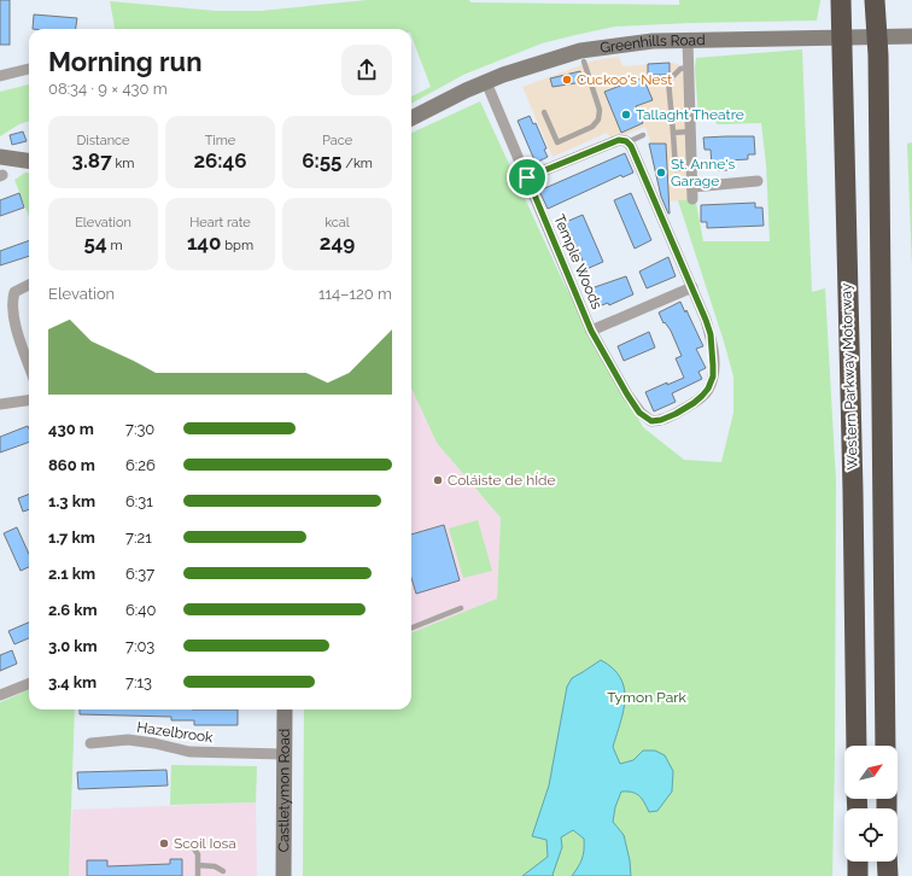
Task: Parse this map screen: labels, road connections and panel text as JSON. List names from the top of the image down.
{
  "streets": {
    "highway": ["Western Parkway Motorway"],
    "main road": ["Greenhills Road", "Castletymon Road"],
    "street": ["Temple Woods", "Hazelbrook"]
  },
  "crossings": [
    ["Greenhills Road", "Temple Woods"],
    ["Hazelbrook", "Castletymon Road"]
  ],
  "parks": ["Tymon Park"],
  "places": [
    "Cuckoo's Nest",
    "Tallaght Theatre",
    "St. Anne's Garage",
    "Coláiste de hÍde",
    "Scoil Iosa"
  ],
  "north": "top right",
  "page": {
    "heading": ["Morning run", "08:34 · 9 × 430 m"],
    "stats": [
      ["Distance", "3.87 km"],
      ["Time", "26:46"],
      ["Pace", "6:55 /km"],
      ["Elevation", "54 m"],
      ["Heart rate", "140 bpm"],
      ["kcal", "249"]
    ],
    "chart": ["Elevation", "114–120 m"],
    "list": [
      {
        "name": "430 m",
        "note": "7:30"
      },
      {
        "name": "860 m",
        "note": "6:26"
      },
      {
        "name": "1.3 km",
        "note": "6:31"
      },
      {
        "name": "1.7 km",
        "note": "7:21"
      },
      {
        "name": "2.1 km",
        "note": "6:37"
      },
      {
        "name": "2.6 km",
        "note": "6:40"
      },
      {
        "name": "3.0 km",
        "note": "7:03"
      },
      {
        "name": "3.4 km",
        "note": "7:13"
      }
    ]
  }
}
